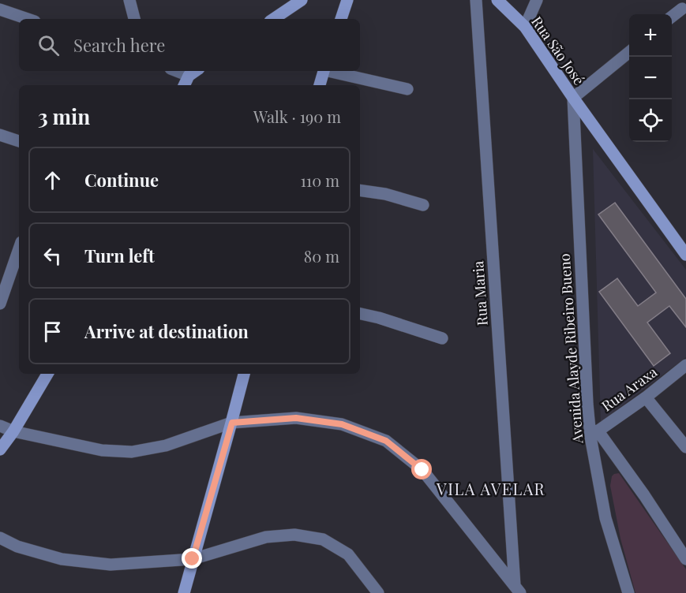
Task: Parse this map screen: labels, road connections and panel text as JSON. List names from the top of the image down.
{
  "streets": {
    "main road": ["Rua São José"],
    "street": ["Rua Maria", "Avenida Alayde Ribeiro Bueno", "Rua Araxa"]
  },
  "crossings": [
    ["Rua São José", "Avenida Alayde Ribeiro Bueno"],
    ["Avenida Alayde Ribeiro Bueno", "Rua Araxa"]
  ],
  "districts": ["VILA AVELAR"],
  "page": {
    "map_buttons": ["+", "−"],
    "search": "Search here",
    "heading": ["3 min", "Walk · 190 m"],
    "list": [
      ["Continue", "110 m"],
      ["Turn left", "80 m"],
      "Arrive at destination"
    ]
  }
}
